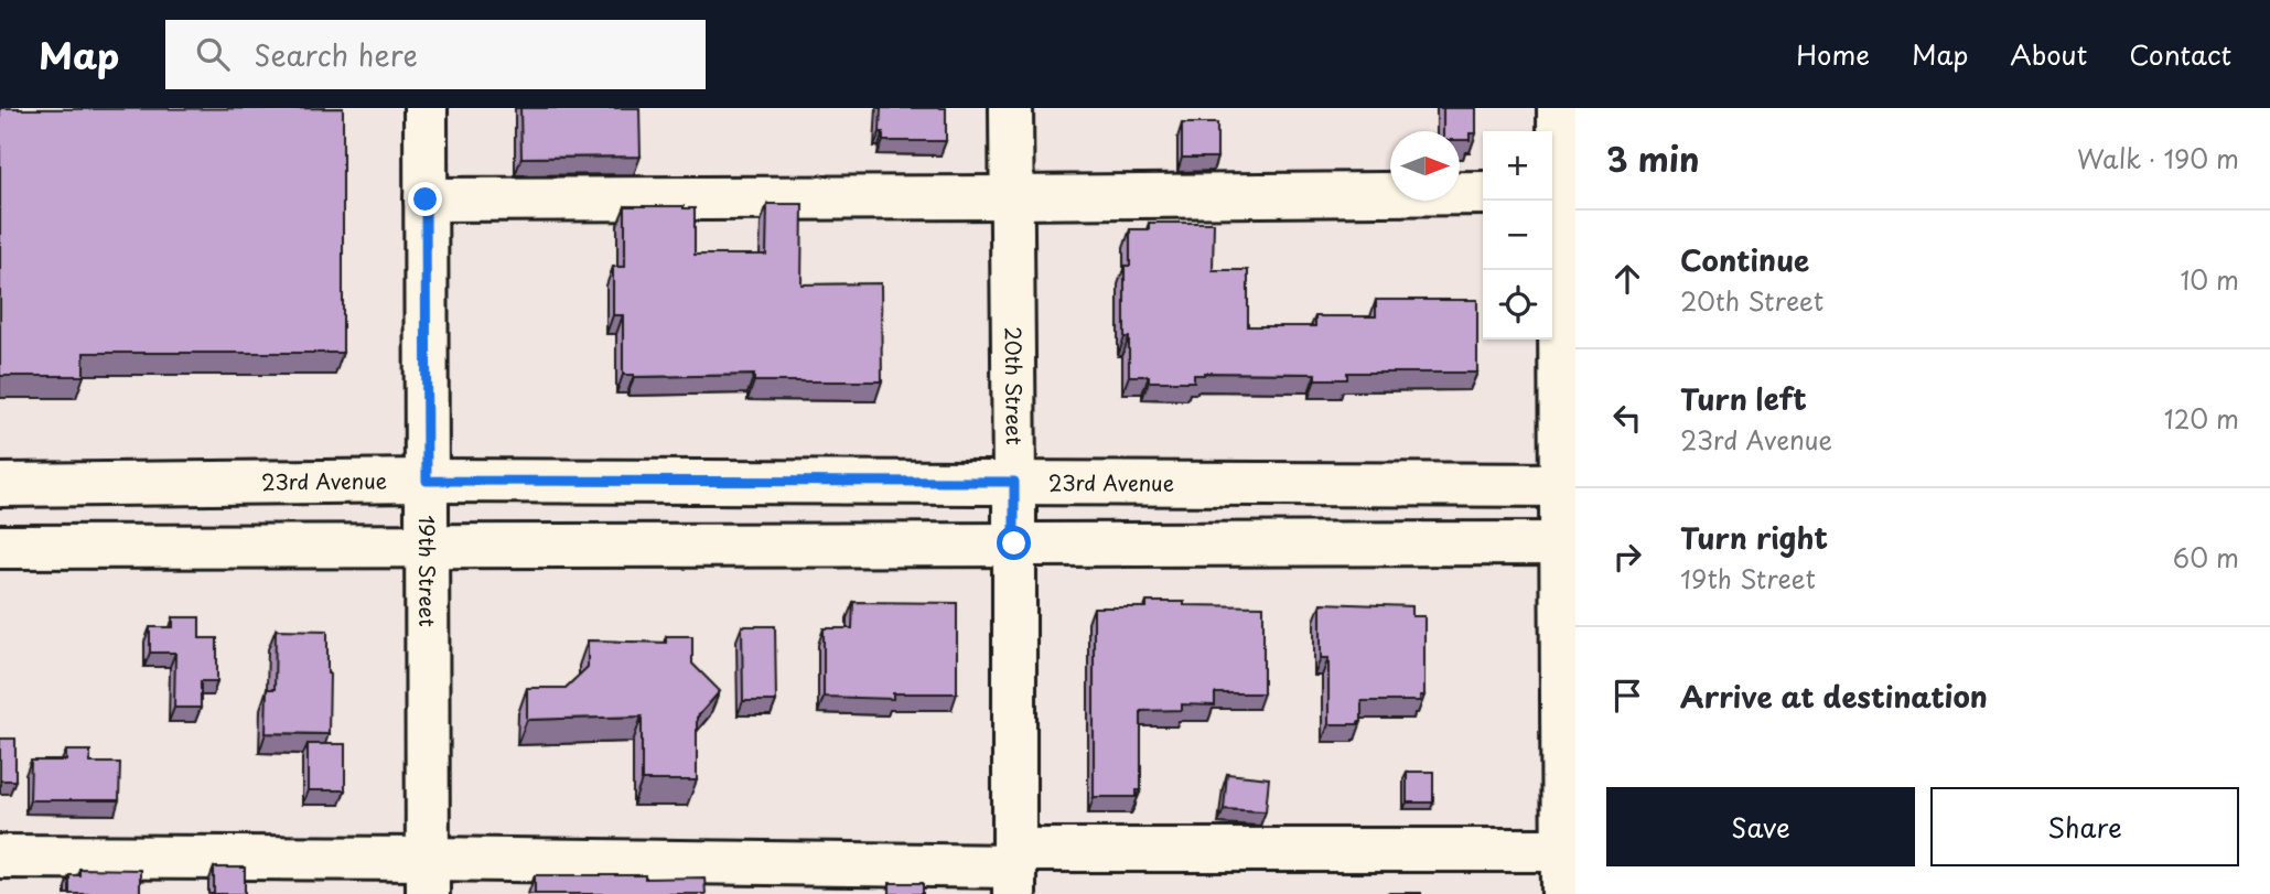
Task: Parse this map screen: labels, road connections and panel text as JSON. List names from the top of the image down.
{
  "streets": {
    "street": ["20th Street", "23rd Avenue", "19th Street"]
  },
  "crossings": [
    ["20th Street", "23rd Avenue"],
    ["23rd Avenue", "19th Street"]
  ],
  "north": "right",
  "page": {
    "header": "Map",
    "search": "Search here",
    "nav": [
      "Home",
      "Map",
      "About",
      "Contact"
    ],
    "heading": ["3 min", "Walk · 190 m"],
    "map_buttons": ["+", "−"],
    "list": [
      ["Continue", "20th Street", "10 m"],
      ["Turn left", "23rd Avenue", "120 m"],
      ["Turn right", "19th Street", "60 m"],
      "Arrive at destination"
    ],
    "buttons": ["Save", "Share"]
  }
}
